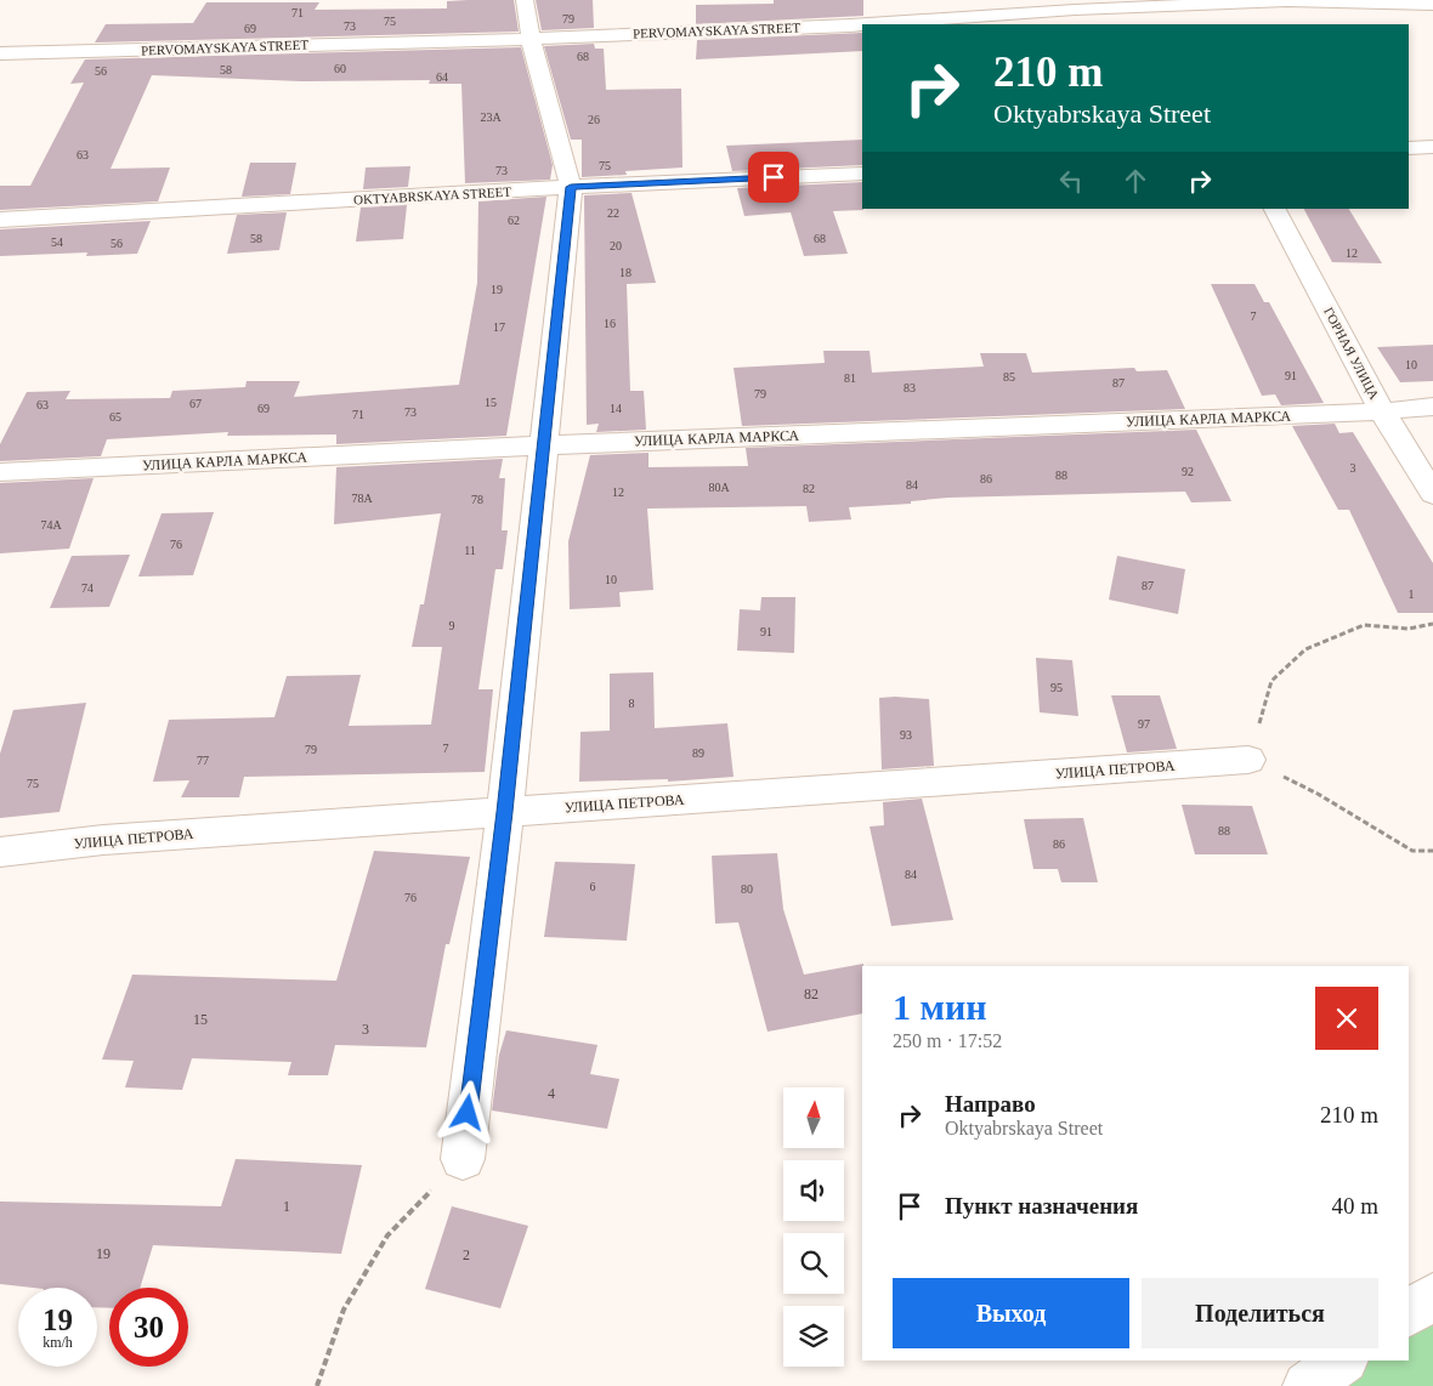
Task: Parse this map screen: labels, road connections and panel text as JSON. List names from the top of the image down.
{
  "streets": {
    "street": [
      "PERVOMAYSKAYA STREET",
      "OKTYABRSKAYA STREET",
      "ГОРНАЯ УЛИЦА",
      "УЛИЦА КАРЛА МАРКСА",
      "УЛИЦА ПЕТРОВА"
    ]
  },
  "crossings": [
    ["ГОРНАЯ УЛИЦА", "УЛИЦА КАРЛА МАРКСА"]
  ],
  "house_numbers": [
    "71",
    "79",
    "75",
    "73",
    "69",
    "68",
    "60",
    "58",
    "56",
    "64",
    "23А",
    "26",
    "63",
    "75",
    "73",
    "22",
    "62",
    "58",
    "68",
    "54",
    "56",
    "20",
    "12",
    "18",
    "19",
    "7",
    "16",
    "17",
    "10",
    "91",
    "85",
    "81",
    "87",
    "83",
    "79",
    "15",
    "67",
    "63",
    "69",
    "14",
    "73",
    "71",
    "65",
    "3",
    "92",
    "88",
    "86",
    "84",
    "80А",
    "82",
    "12",
    "78А",
    "78",
    "74А",
    "76",
    "11",
    "10",
    "87",
    "74",
    "1",
    "9",
    "91",
    "95",
    "8",
    "97",
    "93",
    "7",
    "79",
    "89",
    "77",
    "75",
    "88",
    "86",
    "84",
    "6",
    "80",
    "76",
    "82",
    "15",
    "3",
    "4",
    "1",
    "19",
    "2"
  ],
  "north": "top",
  "page": {
    "turn": ["210 m", "Oktyabrskaya Street"],
    "heading": ["1 мин", "250 m · 17:52"],
    "list": [
      {
        "name": "Направо",
        "note": "Oktyabrskaya Street",
        "value": "210 m"
      },
      {
        "name": "Пункт назначения",
        "value": "40 m"
      }
    ],
    "buttons": ["Выход", "Поделиться"],
    "speed": "19 km/h",
    "limit": "30"
  }
}
